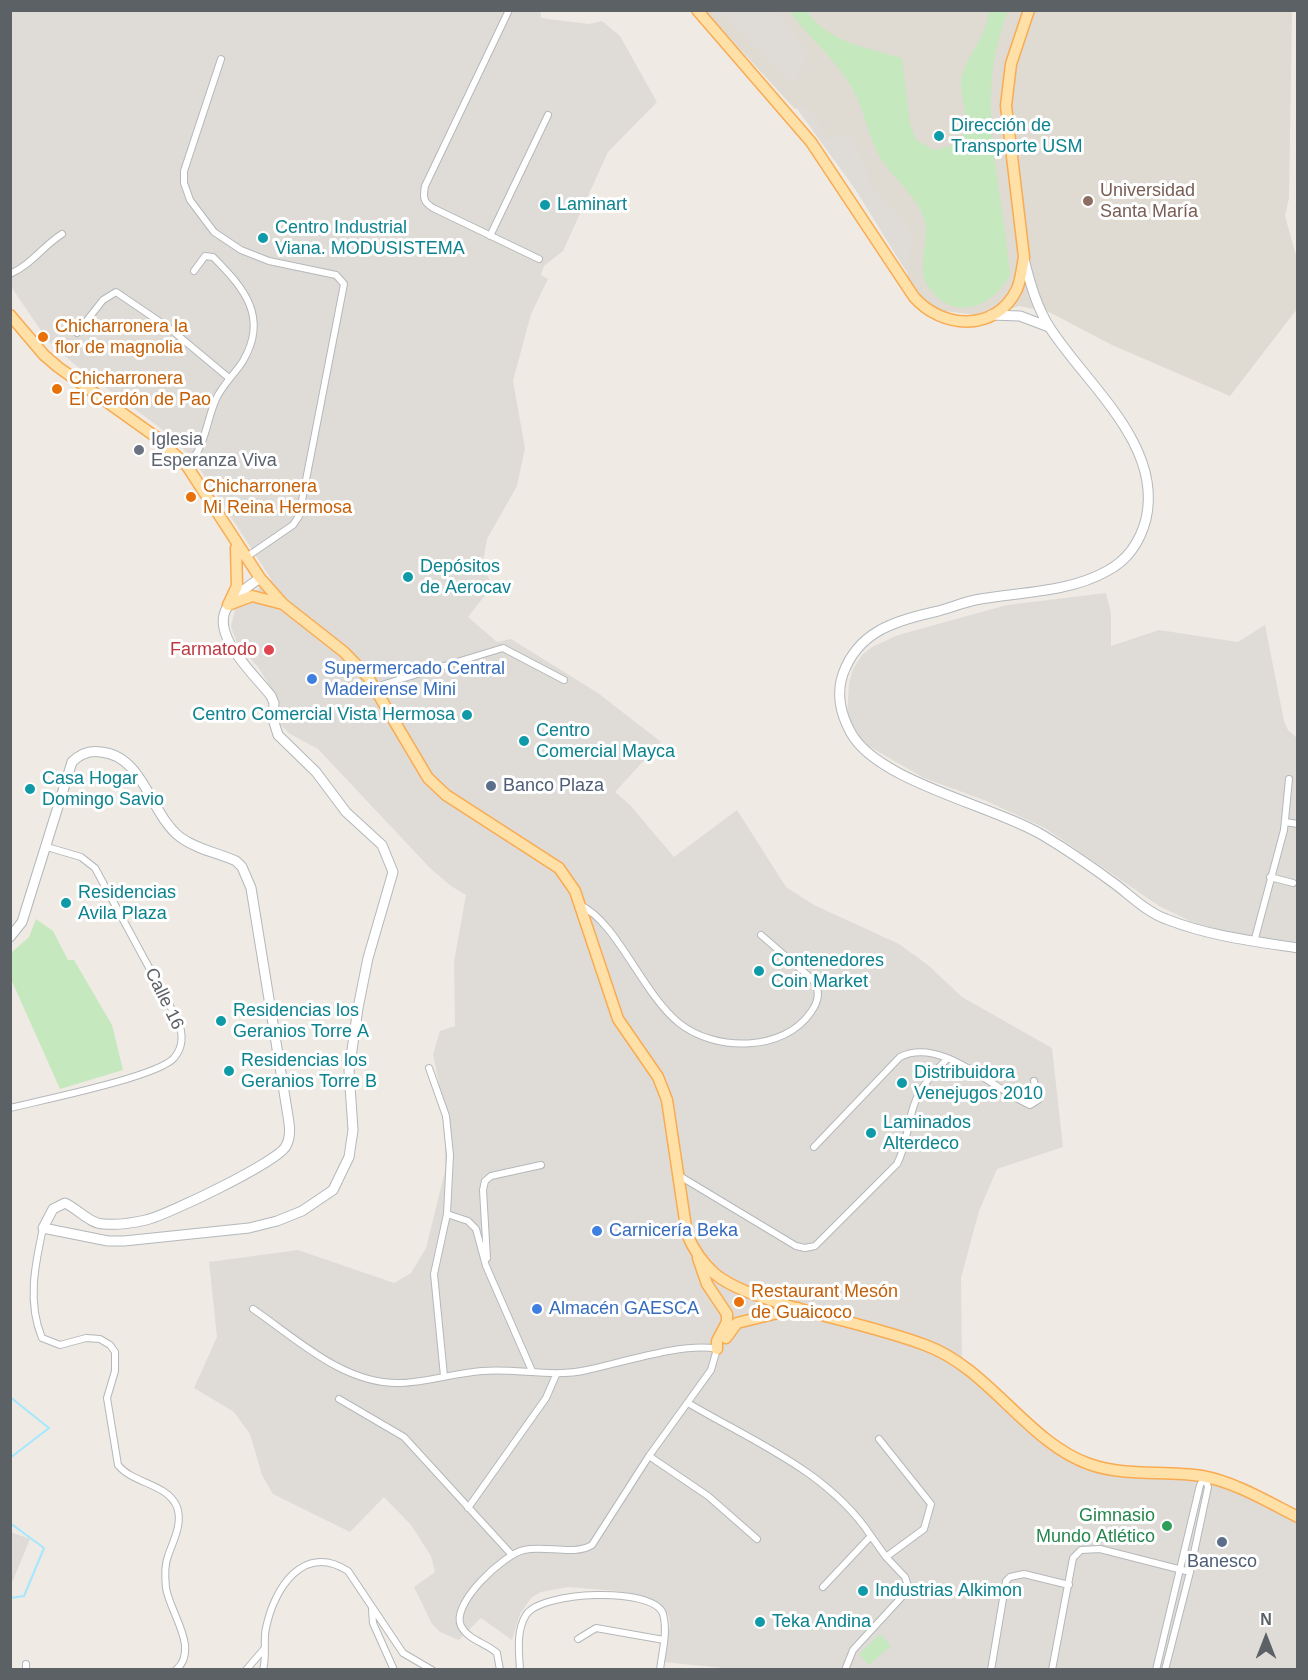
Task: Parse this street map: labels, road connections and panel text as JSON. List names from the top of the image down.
{
  "streets": {
    "street": ["Calle 16"]
  },
  "places": [
    "Dirección de Transporte USM",
    "Universidad Santa María",
    "Laminart",
    "Centro Industrial Viana. MODUSISTEMA",
    "Chicharronera la flor de magnolia",
    "Chicharronera El Cerdón de Pao",
    "Iglesia Esperanza Viva",
    "Chicharronera Mi Reina Hermosa",
    "Depósitos de Aerocav",
    "Farmatodo",
    "Supermercado Central Madeirense Mini",
    "Centro Comercial Vista Hermosa",
    "Centro Comercial Mayca",
    "Banco Plaza",
    "Casa Hogar Domingo Savio",
    "Residencias Avila Plaza",
    "Contenedores Coin Market",
    "Residencias los Geranios Torre A",
    "Residencias los Geranios Torre B",
    "Distribuidora Venejugos 2010",
    "Laminados Alterdeco",
    "Carnicería Beka",
    "Restaurant Mesón de Guaicoco",
    "Almacén GAESCA",
    "Gimnasio Mundo Atlético",
    "Banesco",
    "Industrias Alkimon",
    "Teka Andina"
  ],
  "north": "top"
}
